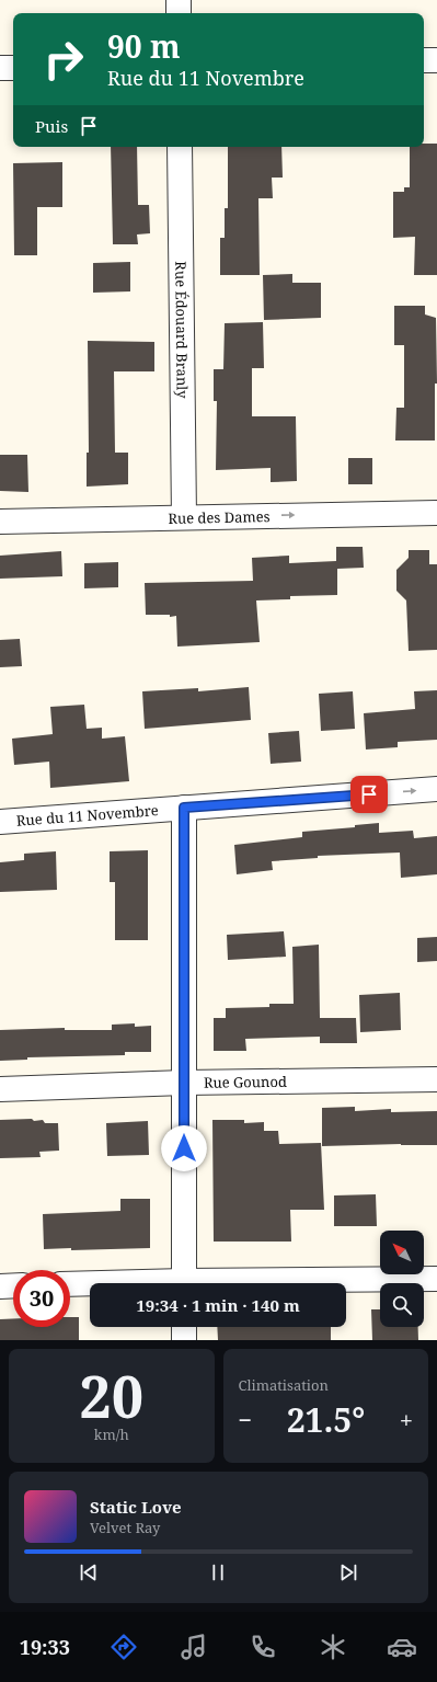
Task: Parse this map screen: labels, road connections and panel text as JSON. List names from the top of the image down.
{
  "streets": {
    "street": [
      "Rue Édouard Branly",
      "Rue des Dames",
      "Rue du 11 Novembre",
      "Rue Gounod"
    ]
  },
  "crossings": [
    ["Rue Édouard Branly", "Rue des Dames"]
  ],
  "one_way": ["Rue des Dames", "Rue du 11 Novembre"],
  "north": "top left",
  "page": {
    "turn": ["90 m", "Rue du 11 Novembre"],
    "then": "Puis",
    "limit": "30",
    "trip": "19:34 · 1 min · 140 m",
    "tile": [
      ["20", "km/h"],
      "Climatisation"
    ],
    "heat": ["−", "21.5°", "+"],
    "song": ["Static Love", "Velvet Ray"],
    "tabs": "19:33"
  }
}
